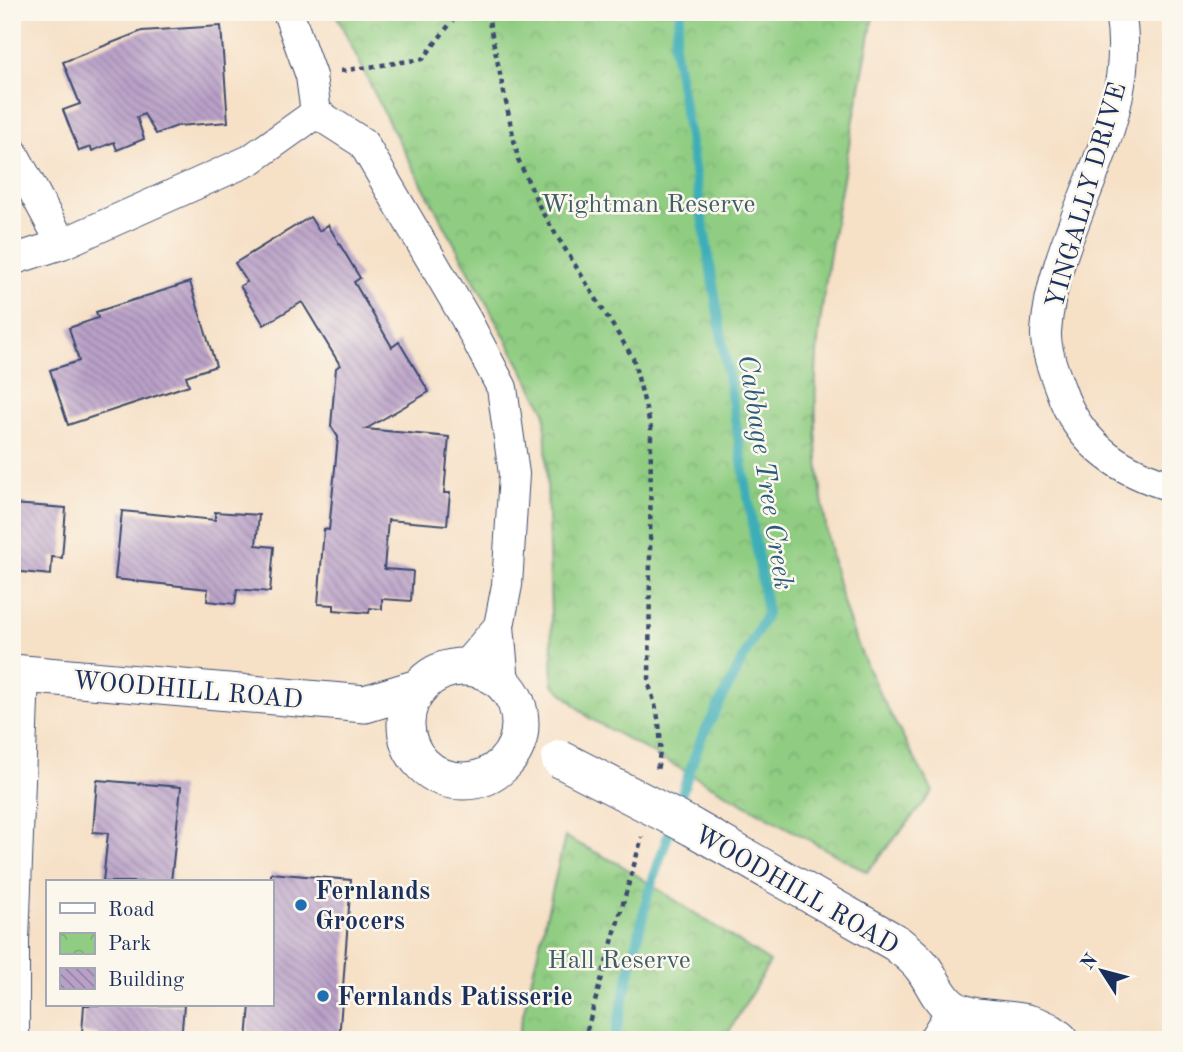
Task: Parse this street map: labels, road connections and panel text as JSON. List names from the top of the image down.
{
  "streets": {
    "street": ["YINGALLY DRIVE", "WOODHILL ROAD"]
  },
  "water": ["Cabbage Tree Creek"],
  "parks": ["Wightman Reserve", "Hall Reserve"],
  "places": ["Fernlands Grocers", "Fernlands Patisserie"],
  "legend": ["Road", "Park", "Building"],
  "north": "top left"
}
